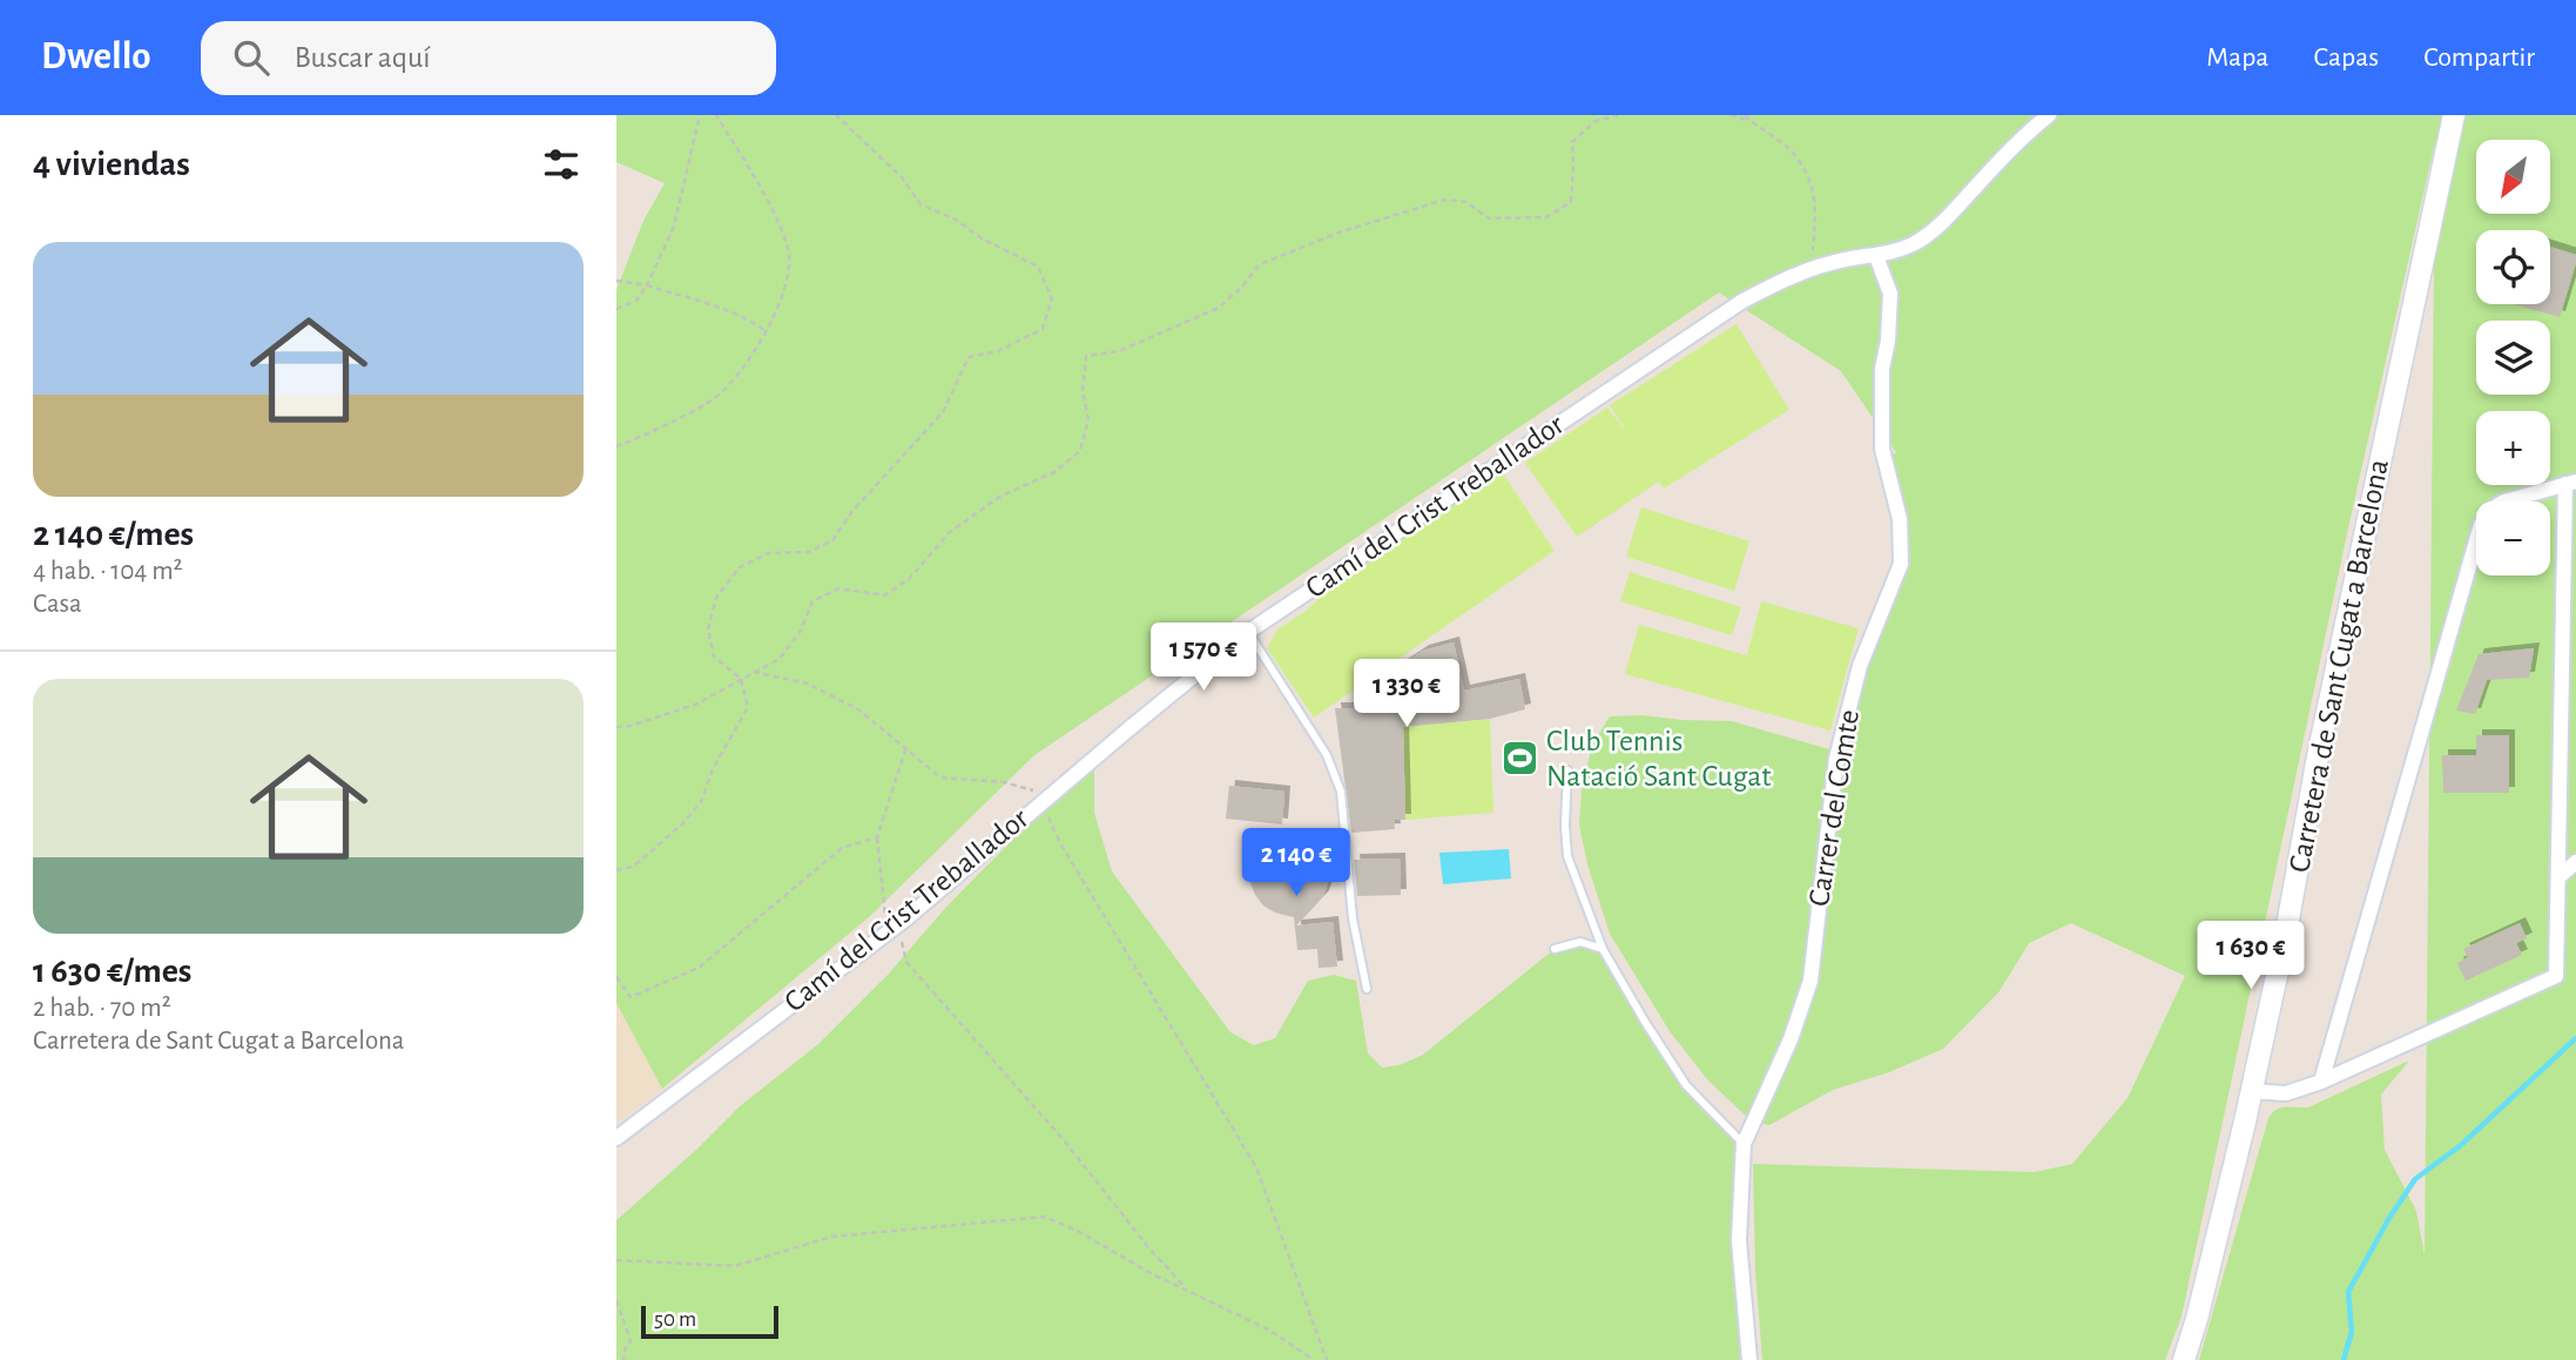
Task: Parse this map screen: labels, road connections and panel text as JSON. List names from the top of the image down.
{
  "streets": {
    "main road": ["Carretera de Sant Cugat a Barcelona"],
    "street": ["Camí del Crist Treballador", "Carrer del Comte"]
  },
  "crossings": [
    ["Camí del Crist Treballador", "Carrer del Comte"]
  ],
  "places": {
    "sports": ["Club Tennis Natació Sant Cugat"]
  },
  "scale_bar": "50 m",
  "north": "bottom left",
  "page": {
    "header": "Dwello",
    "search": "Buscar aquí",
    "nav": ["Mapa", "Capas", "Compartir"],
    "heading": "4 viviendas",
    "map_buttons": ["+", "−"],
    "list": [
      {
        "name": "2 140 €/mes",
        "note": "4 hab. · 104 m² · Casa"
      },
      {
        "name": "1 630 €/mes",
        "note": "2 hab. · 70 m² · Carretera de Sant Cugat a Barcelona"
      }
    ],
    "price": [
      "1 570 €",
      "1 330 €",
      "2 140 €",
      "1 630 €"
    ],
    "scale": "50 m"
  }
}
